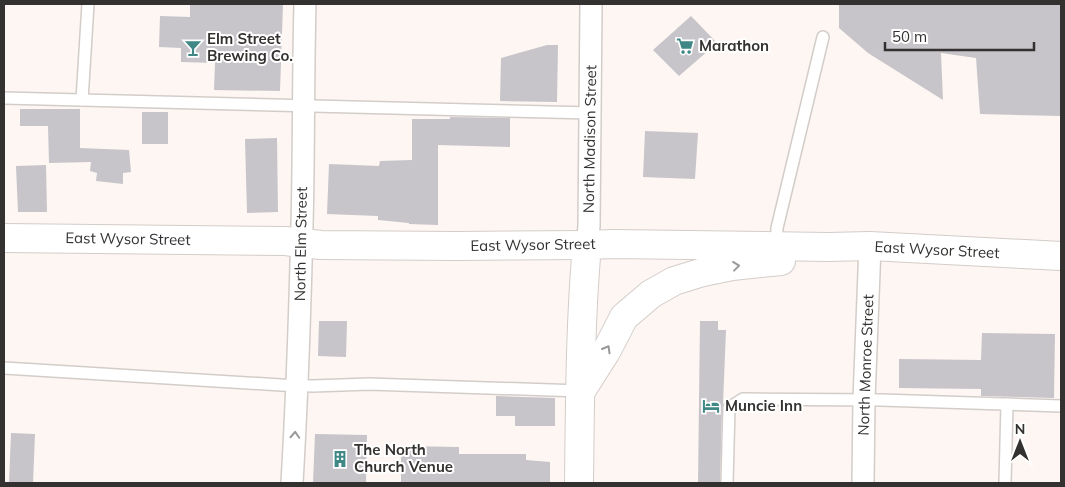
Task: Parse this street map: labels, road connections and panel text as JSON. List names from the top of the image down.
{
  "streets": {
    "main road": ["North Madison Street", "East Wysor Street"],
    "street": ["North Elm Street", "North Monroe Street"]
  },
  "crossings": [
    ["North Madison Street", "East Wysor Street"],
    ["East Wysor Street", "North Elm Street"],
    ["East Wysor Street", "North Monroe Street"]
  ],
  "places": {
    "supermarket": ["Marathon"],
    "bar": ["Elm Street Brewing Co."],
    "hotel": ["Muncie Inn"],
    "building": ["The North Church Venue"]
  },
  "scale_bar": "50 m",
  "north": "top"
}
